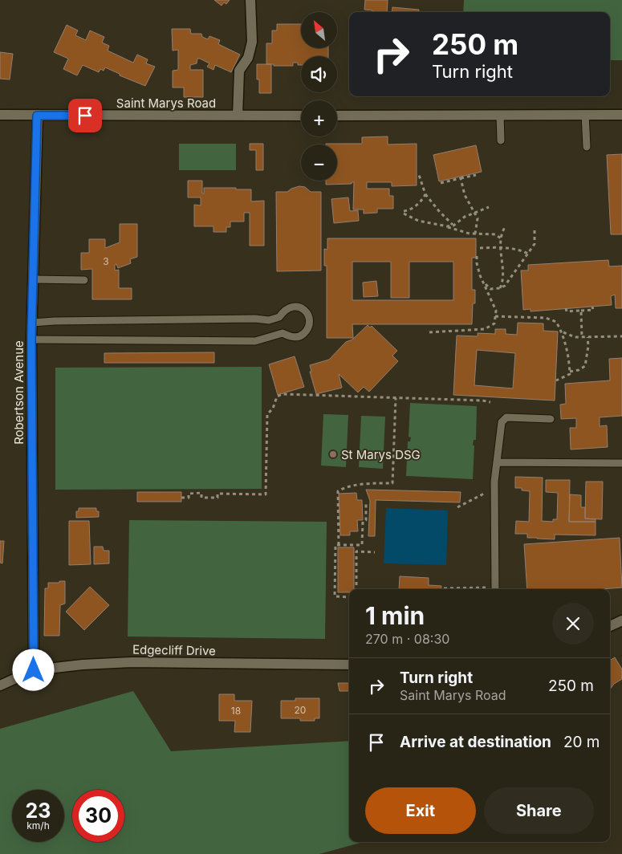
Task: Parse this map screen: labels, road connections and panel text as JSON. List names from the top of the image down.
{
  "streets": {
    "street": ["Saint Marys Road", "Robertson Avenue", "Edgecliff Drive"]
  },
  "crossings": [
    ["Saint Marys Road", "Robertson Avenue"],
    ["Robertson Avenue", "Edgecliff Drive"]
  ],
  "places": ["St Marys DSG"],
  "house_numbers": ["3", "20", "18"],
  "north": "top left",
  "page": {
    "map_buttons": ["+", "−"],
    "turn": ["250 m", "Turn right"],
    "heading": ["1 min", "270 m · 08:30"],
    "list": [
      {
        "name": "Turn right",
        "note": "Saint Marys Road",
        "value": "250 m"
      },
      {
        "name": "Arrive at destination",
        "value": "20 m"
      }
    ],
    "buttons": ["Exit", "Share"],
    "speed": "23 km/h",
    "limit": "30"
  }
}
